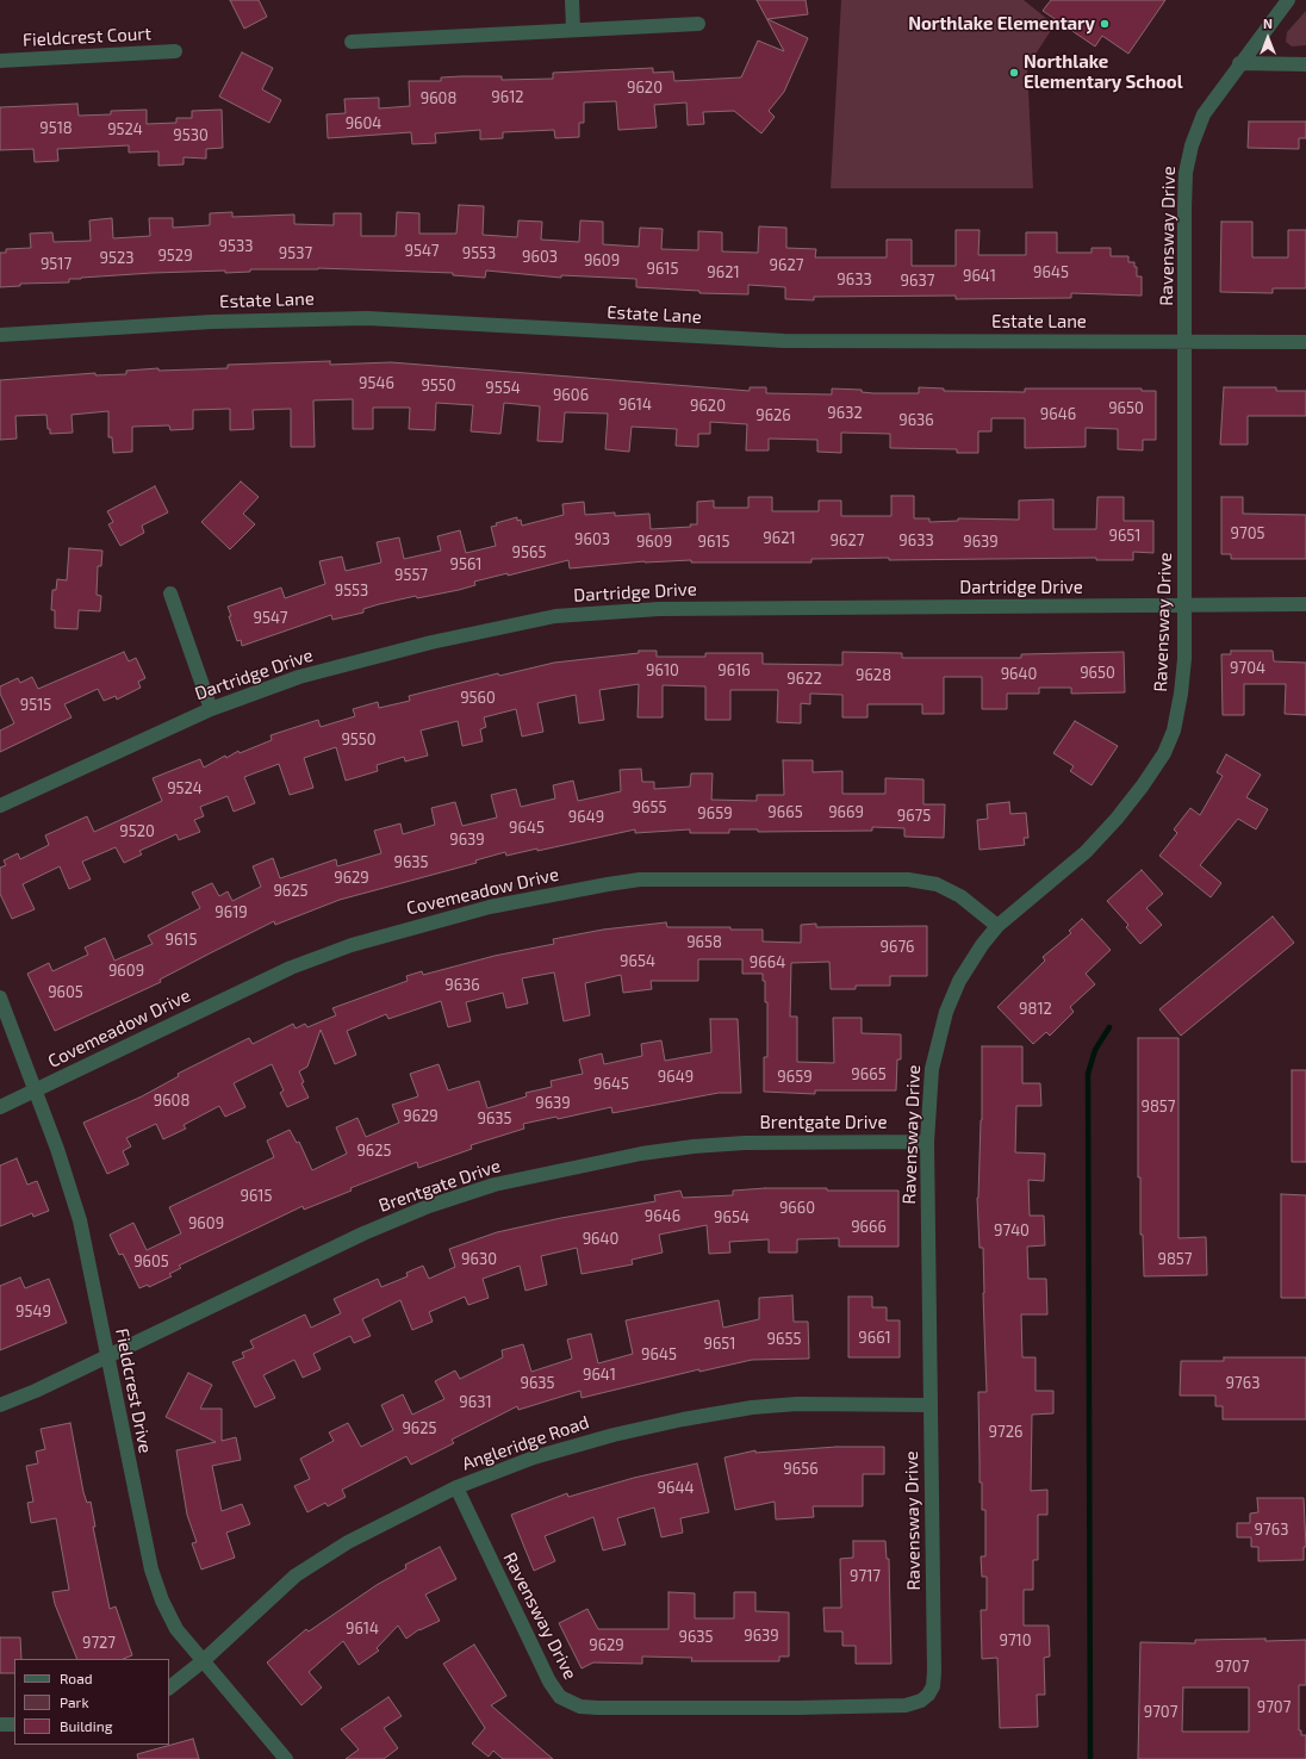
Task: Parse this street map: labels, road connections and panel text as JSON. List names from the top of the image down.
{
  "streets": {
    "street": [
      "Fieldcrest Court",
      "Ravensway Drive",
      "Estate Lane",
      "Dartridge Drive",
      "Covemeadow Drive",
      "Brentgate Drive",
      "Fieldcrest Drive",
      "Angleridge Road"
    ]
  },
  "crossings": [
    ["Ravensway Drive", "Estate Lane"],
    ["Ravensway Drive", "Dartridge Drive"],
    ["Ravensway Drive", "Covemeadow Drive"],
    ["Ravensway Drive", "Brentgate Drive"],
    ["Ravensway Drive", "Angleridge Road"],
    ["Covemeadow Drive", "Fieldcrest Drive"],
    ["Brentgate Drive", "Fieldcrest Drive"],
    ["Fieldcrest Drive", "Angleridge Road"]
  ],
  "places": ["Northlake Elementary", "Northlake Elementary School"],
  "house_numbers": [
    "9620",
    "9612",
    "9608",
    "9604",
    "9518",
    "9524",
    "9530",
    "9533",
    "9547",
    "9537",
    "9553",
    "9529",
    "9603",
    "9523",
    "9609",
    "9517",
    "9627",
    "9615",
    "9621",
    "9645",
    "9641",
    "9633",
    "9637",
    "9546",
    "9550",
    "9554",
    "9606",
    "9614",
    "9620",
    "9650",
    "9632",
    "9646",
    "9626",
    "9636",
    "9705",
    "9651",
    "9621",
    "9603",
    "9627",
    "9633",
    "9609",
    "9615",
    "9639",
    "9565",
    "9561",
    "9557",
    "9553",
    "9547",
    "9704",
    "9610",
    "9616",
    "9650",
    "9640",
    "9628",
    "9622",
    "9560",
    "9515",
    "9550",
    "9524",
    "9655",
    "9665",
    "9669",
    "9659",
    "9675",
    "9649",
    "9645",
    "9520",
    "9639",
    "9635",
    "9629",
    "9625",
    "9619",
    "9615",
    "9658",
    "9676",
    "9654",
    "9664",
    "9609",
    "9636",
    "9605",
    "9812",
    "9665",
    "9649",
    "9659",
    "9645",
    "9608",
    "9639",
    "9857",
    "9629",
    "9635",
    "9625",
    "9615",
    "9660",
    "9646",
    "9654",
    "9609",
    "9666",
    "9740",
    "9640",
    "9630",
    "9857",
    "9605",
    "9549",
    "9661",
    "9655",
    "9651",
    "9645",
    "9641",
    "9635",
    "9763",
    "9631",
    "9625",
    "9726",
    "9656",
    "9644",
    "9763",
    "9717",
    "9614",
    "9639",
    "9635",
    "9710",
    "9727",
    "9629",
    "9707",
    "9707",
    "9707"
  ],
  "legend": ["Road", "Park", "Building"],
  "north": "top"
}
